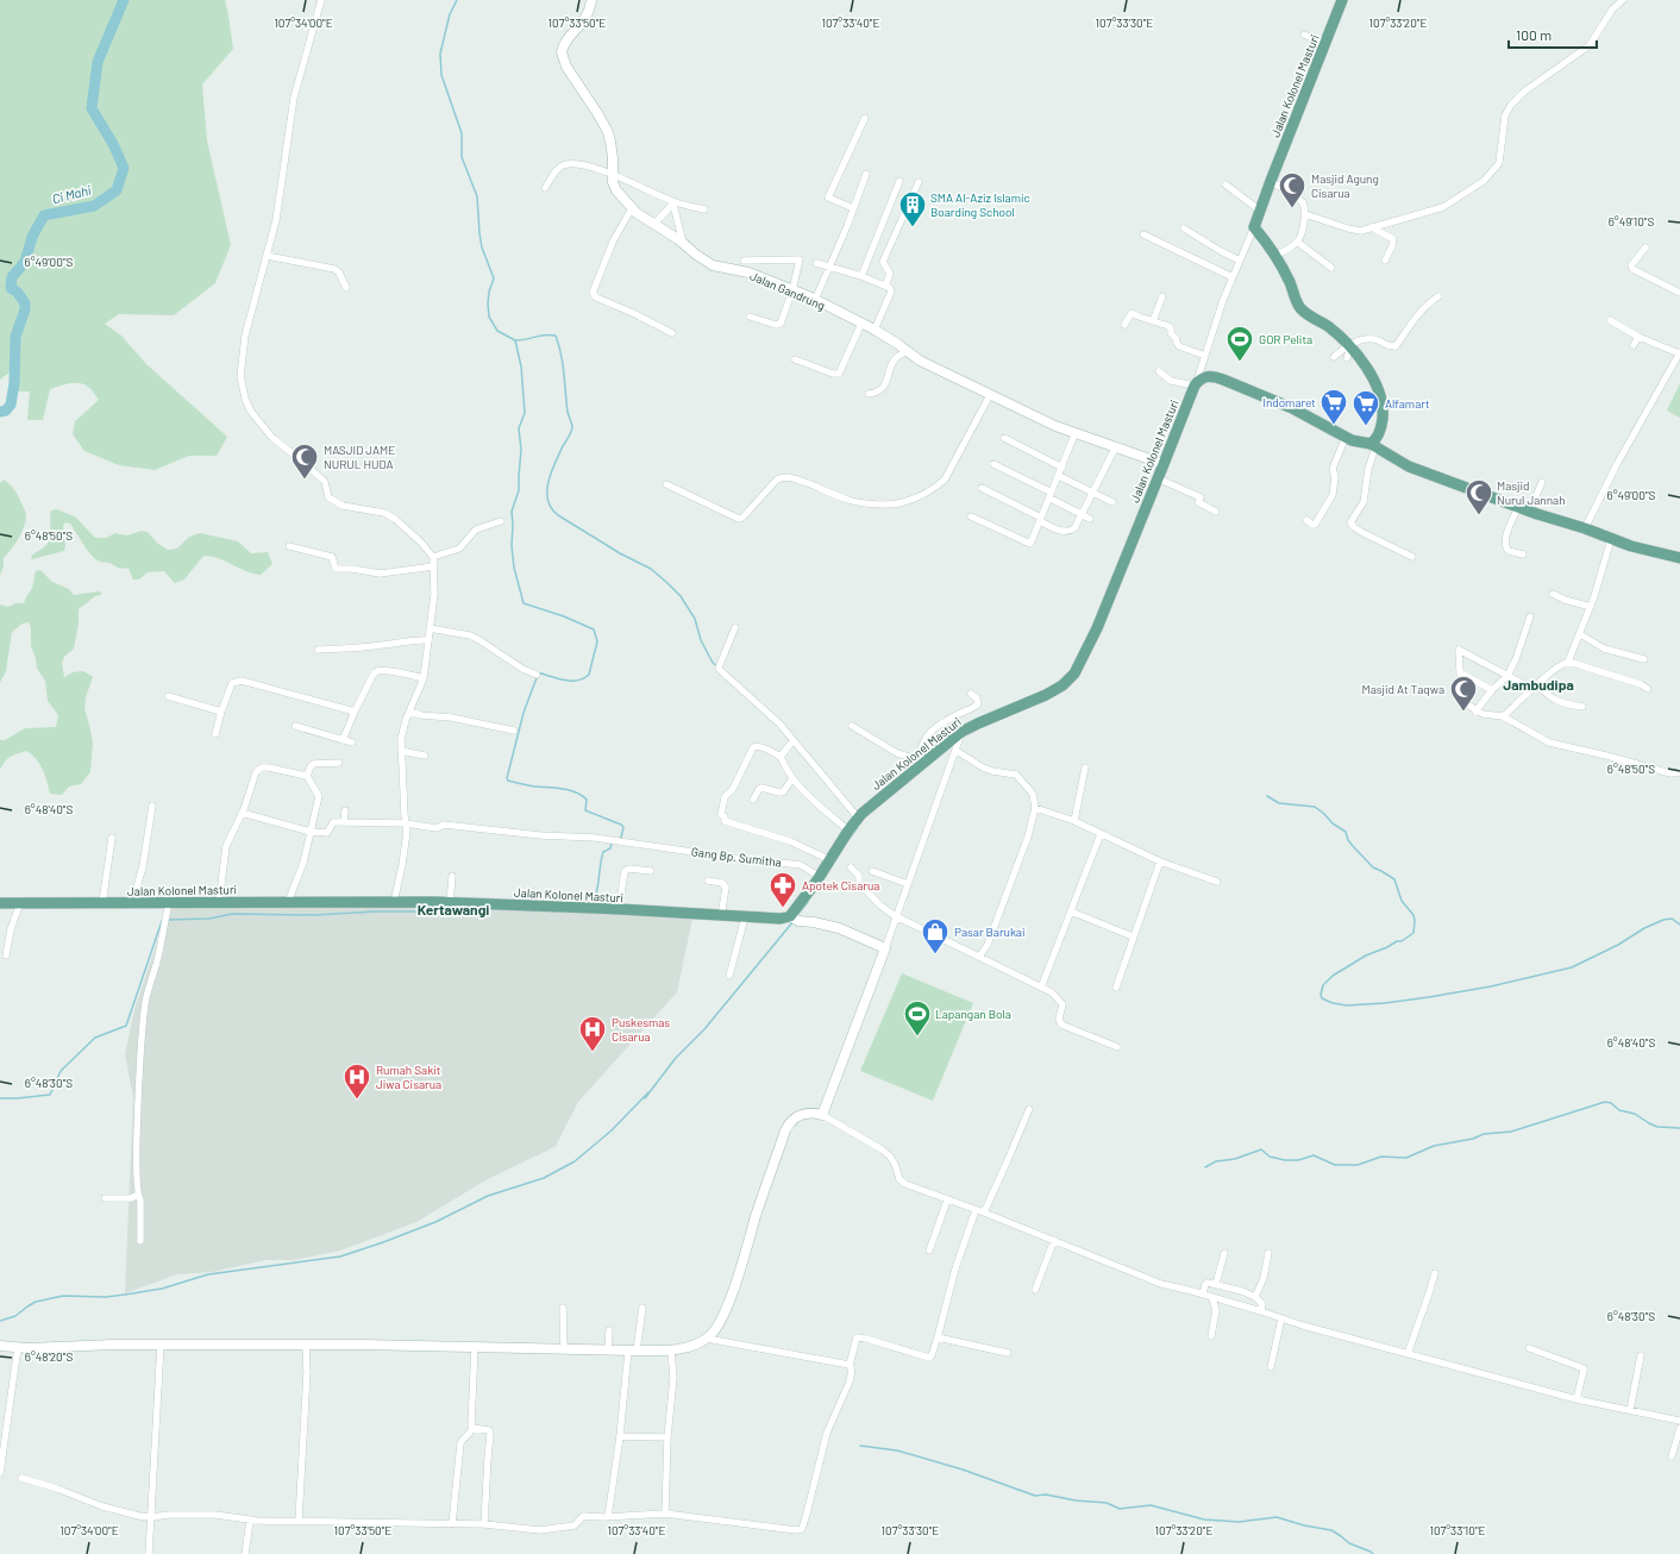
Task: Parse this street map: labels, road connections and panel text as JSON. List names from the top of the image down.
{
  "streets": {
    "main road": ["Jalan Kolonel Masturi"],
    "street": ["Jalan Gandrung", "Gang Bp. Sumitha"]
  },
  "crossings": [
    ["Jalan Kolonel Masturi", "Jalan Gandrung"],
    ["Jalan Kolonel Masturi", "Gang Bp. Sumitha"]
  ],
  "districts": ["Jambudipa", "Kertawangi"],
  "water": ["Ci Mahi"],
  "places": {
    "mosque": [
      "Masjid Agung Cisarua",
      "MASJID JAME NURUL HUDA",
      "Masjid Nurul Jannah",
      "Masjid At Taqwa"
    ],
    "building": ["SMA Al-Aziz Islamic Boarding School"],
    "sports": ["GOR Pelita", "Lapangan Bola"],
    "supermarket": ["Indomaret", "Alfamart"],
    "pharmacy": ["Apotek Cisarua"],
    "shop": ["Pasar Barukai"],
    "hospital": ["Puskesmas Cisarua", "Rumah Sakit Jiwa Cisarua"]
  },
  "scale_bar": "100 m",
  "coordinates": [
    "107°34'00\"E",
    "107°33'50\"E",
    "107°33'40\"E",
    "107°33'30\"E",
    "107°33'20\"E",
    "6°49'10\"S",
    "6°49'00\"S",
    "6°48'50\"S",
    "6°48'40\"S",
    "6°48'30\"S",
    "6°48'20\"S",
    "107°33'10\"E"
  ]
}
